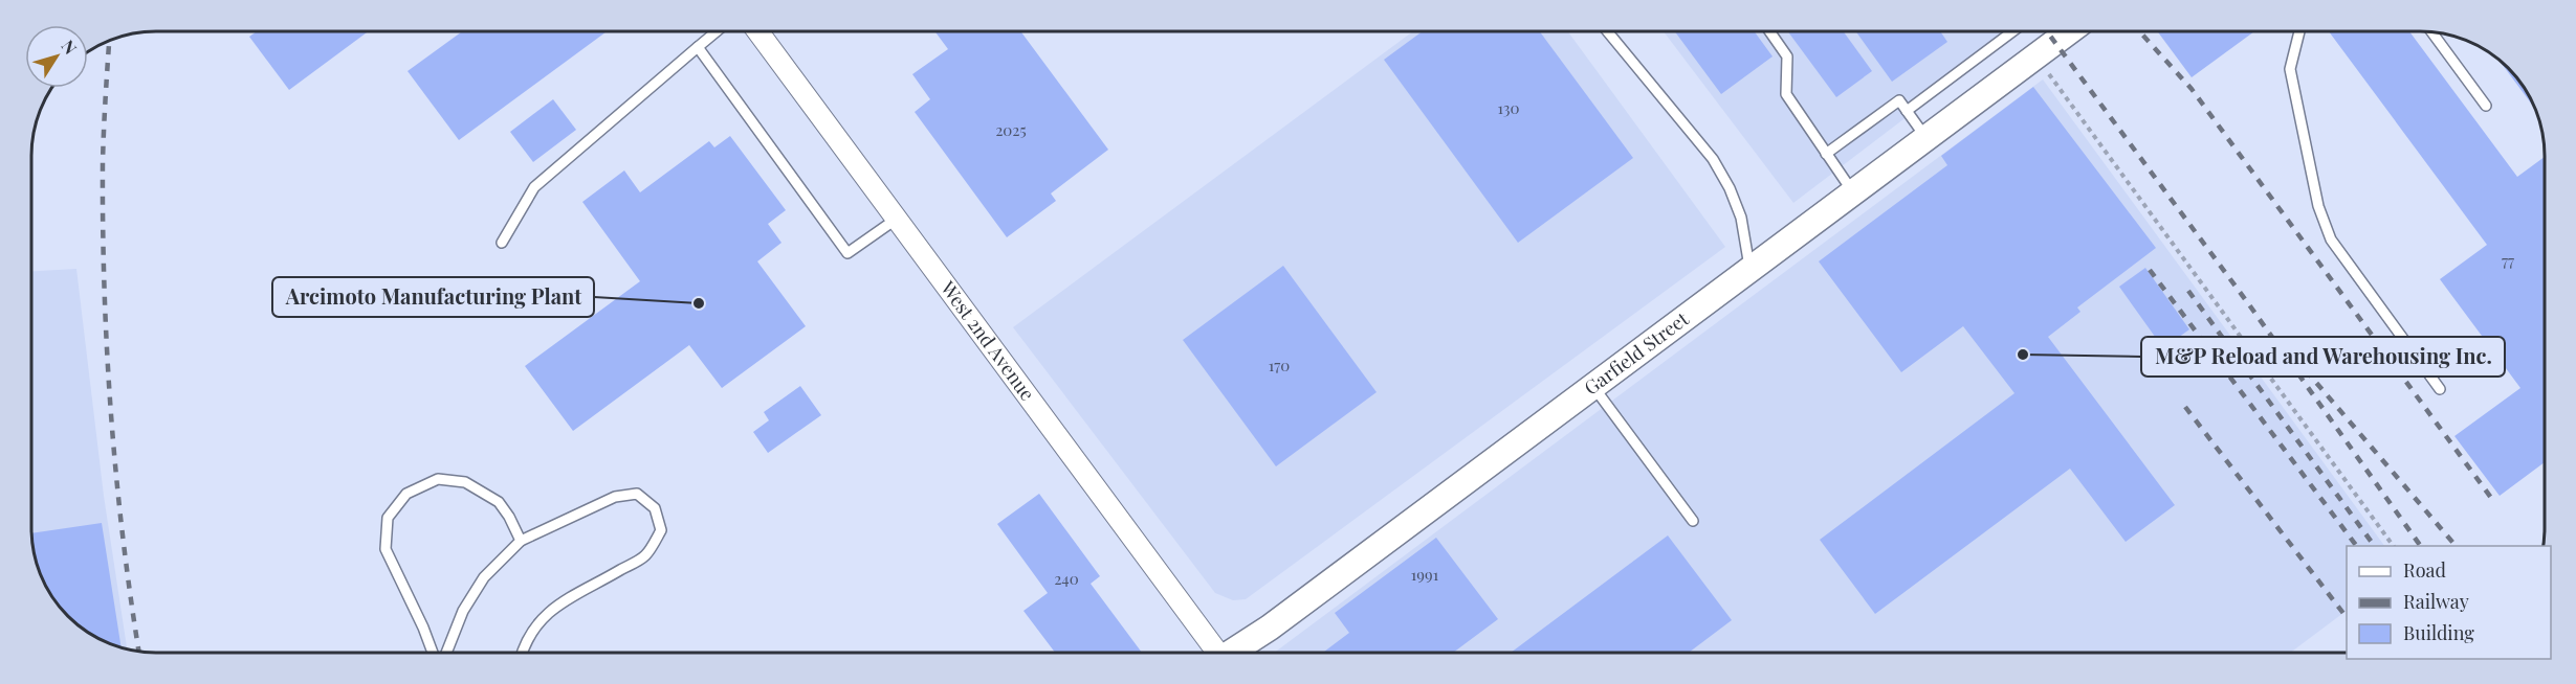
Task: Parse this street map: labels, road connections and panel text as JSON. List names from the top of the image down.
{
  "streets": {
    "street": ["West 2nd Avenue", "Garfield Street"]
  },
  "places": ["Arcimoto Manufacturing Plant", "M&P Reload and Warehousing Inc."],
  "house_numbers": [
    "130",
    "2025",
    "77",
    "170",
    "1991",
    "240"
  ],
  "legend": ["Road", "Railway", "Building"],
  "north": "top right"
}
